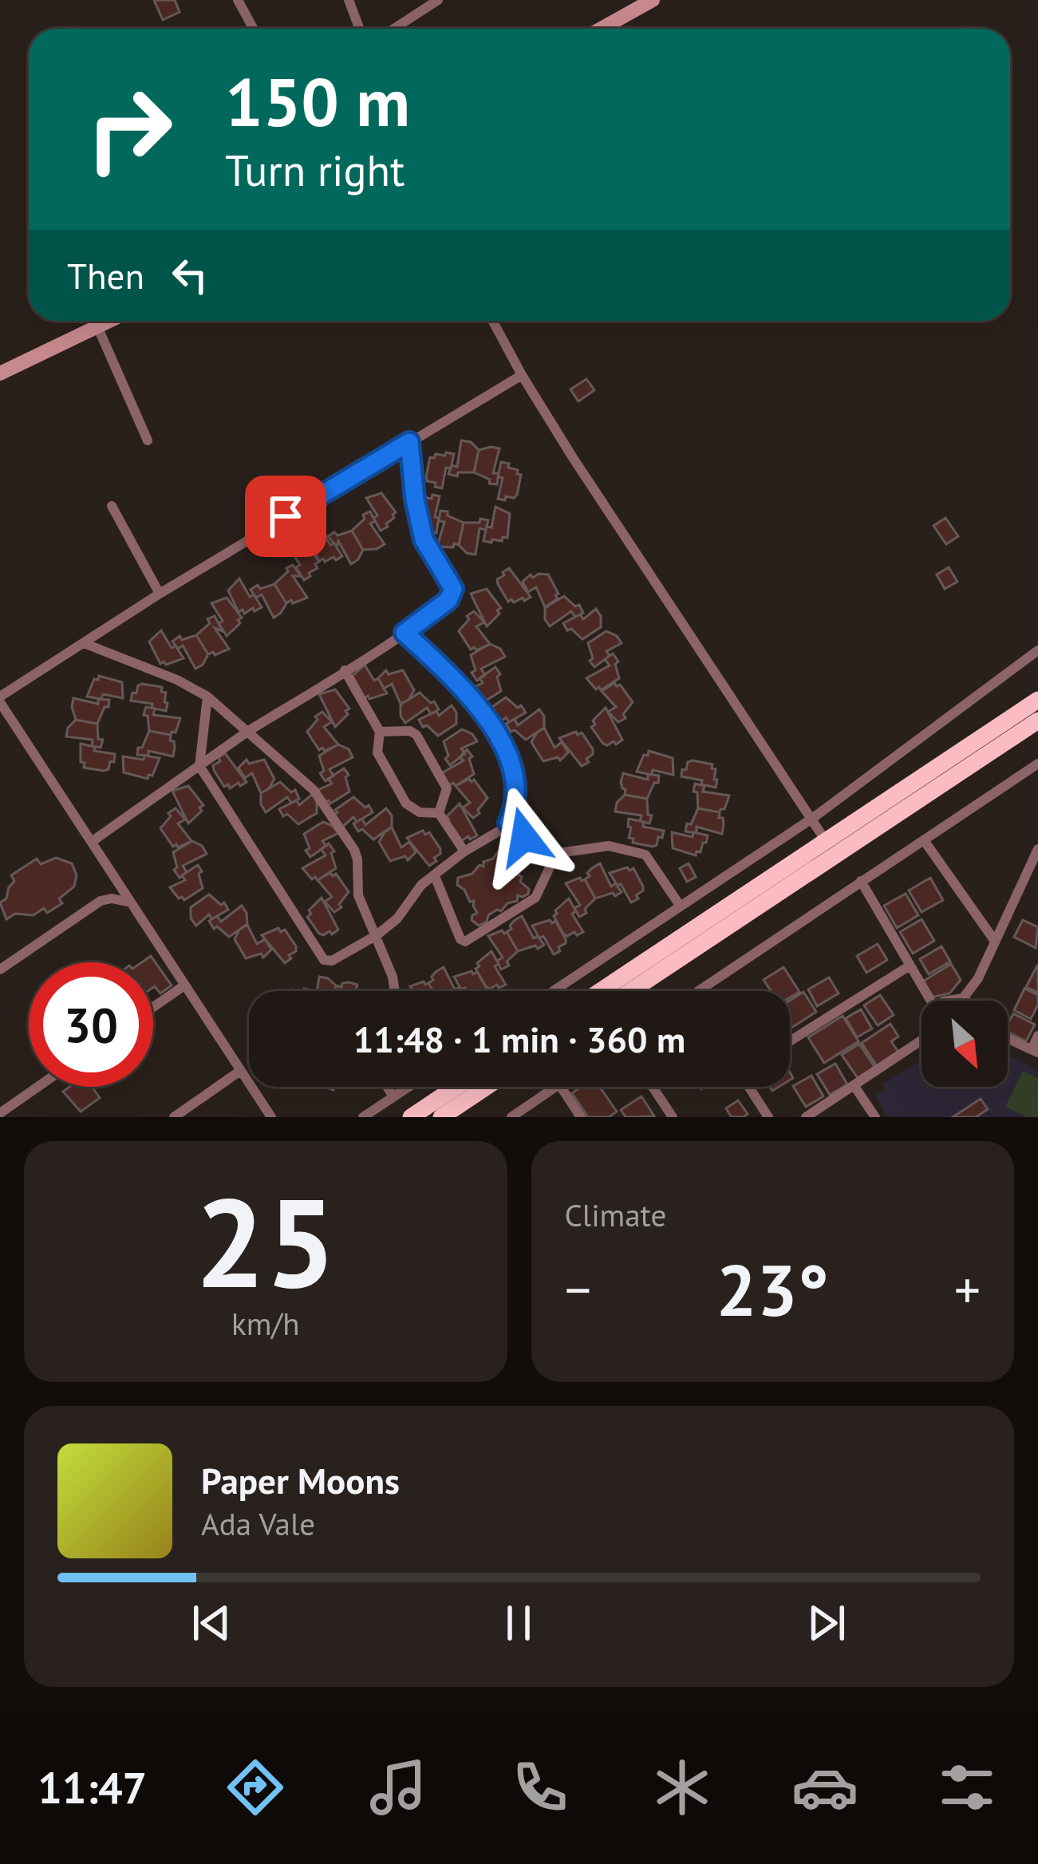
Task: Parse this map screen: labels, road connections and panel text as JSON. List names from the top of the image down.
{
  "north": "bottom right",
  "page": {
    "turn": ["150 m", "Turn right"],
    "then": "Then",
    "limit": "30",
    "trip": "11:48 · 1 min · 360 m",
    "tile": [
      ["25", "km/h"],
      "Climate"
    ],
    "heat": ["−", "23°", "+"],
    "song": ["Paper Moons", "Ada Vale"],
    "tabs": "11:47"
  }
}
